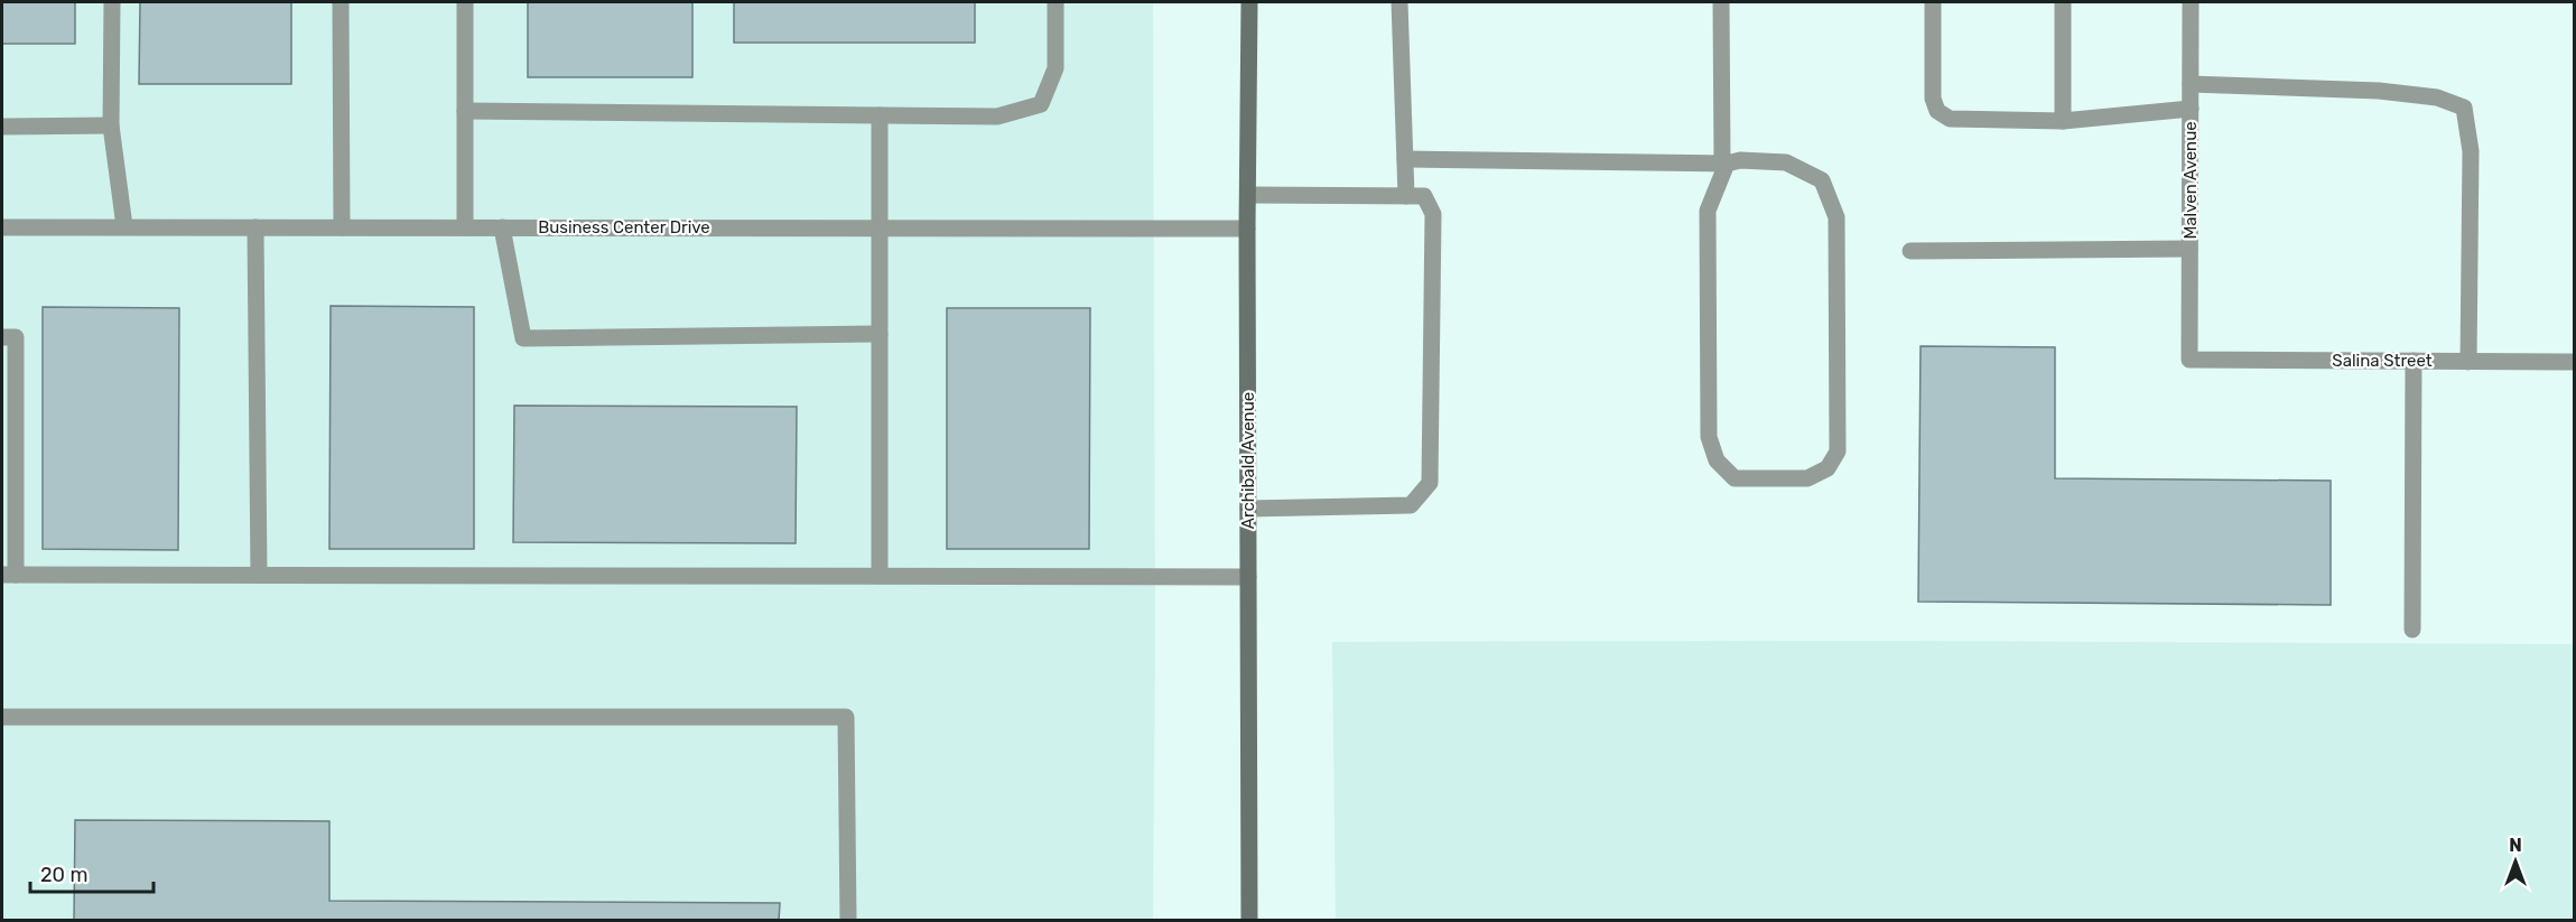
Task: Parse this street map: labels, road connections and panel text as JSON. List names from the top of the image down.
{
  "streets": {
    "main road": ["Archibald Avenue"],
    "street": ["Malven Avenue", "Business Center Drive", "Salina Street"]
  },
  "crossings": [
    ["Malven Avenue", "Salina Street"],
    ["Business Center Drive", "Archibald Avenue"]
  ],
  "scale_bar": "20 m",
  "north": "top"
}
